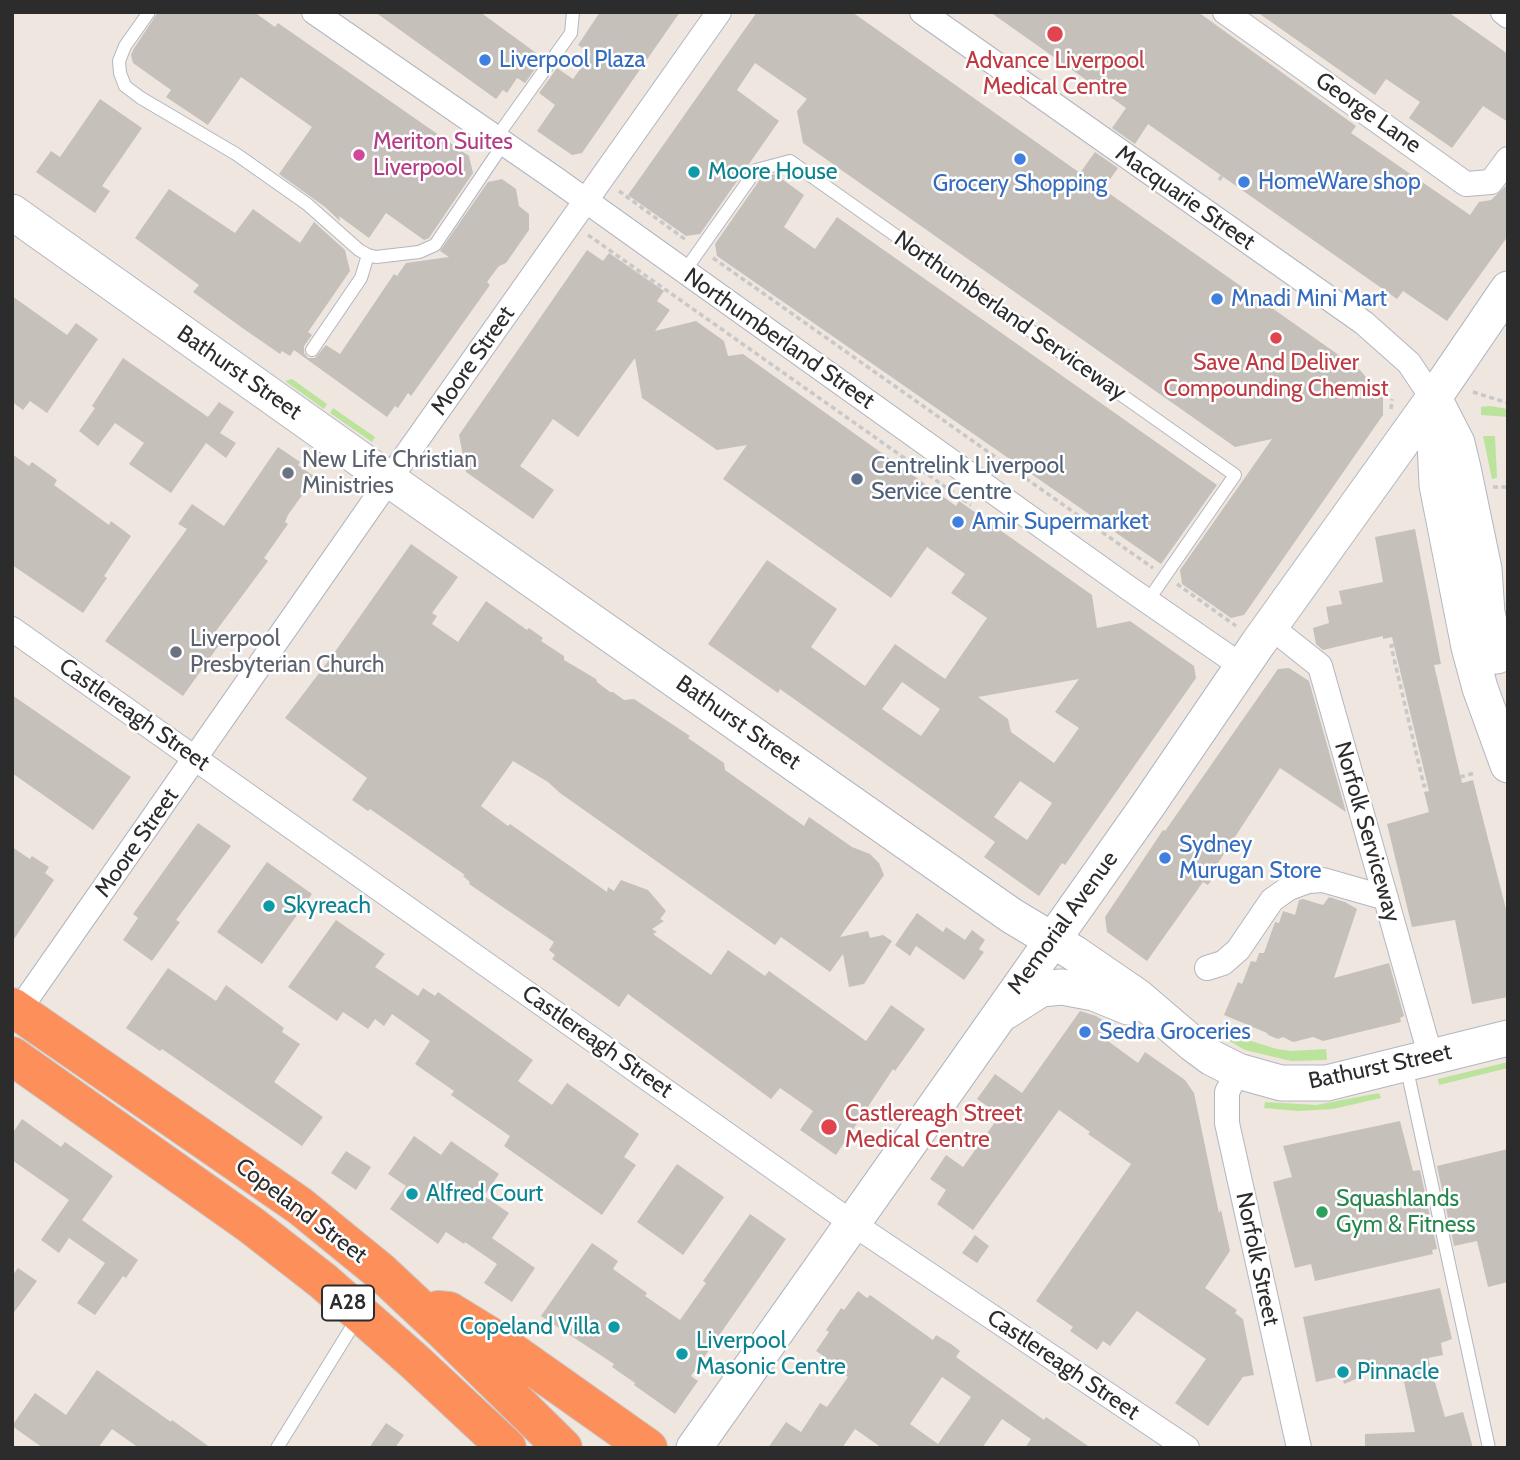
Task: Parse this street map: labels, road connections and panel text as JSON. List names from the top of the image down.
{
  "streets": {
    "highway": ["Copeland Street", "A28"],
    "street": [
      "George Lane",
      "Macquarie Street",
      "Northumberland Street",
      "Moore Street",
      "Bathurst Street",
      "Castlereagh Street",
      "Norfolk Serviceway",
      "Memorial Avenue",
      "Norfolk Street"
    ],
    "lane": ["Northumberland Serviceway"]
  },
  "crossings": [
    ["Macquarie Street", "Memorial Avenue"],
    ["Northumberland Serviceway", "Northumberland Street"],
    ["Northumberland Street", "Moore Street"],
    ["Northumberland Street", "Memorial Avenue"],
    ["Moore Street", "Bathurst Street"],
    ["Moore Street", "Castlereagh Street"],
    ["Moore Street", "Copeland Street"],
    ["Bathurst Street", "Norfolk Serviceway"],
    ["Bathurst Street", "Memorial Avenue"],
    ["Bathurst Street", "Norfolk Street"],
    ["Castlereagh Street", "Memorial Avenue"],
    ["Norfolk Serviceway", "Memorial Avenue"]
  ],
  "places": [
    "Advance Liverpool Medical Centre",
    "Liverpool Plaza",
    "Meriton Suites Liverpool",
    "Grocery Shopping",
    "Moore House",
    "HomeWare shop",
    "Mnadi Mini Mart",
    "Save And Deliver Compounding Chemist",
    "New Life Christian Ministries",
    "Centrelink Liverpool Service Centre",
    "Amir Supermarket",
    "Liverpool Presbyterian Church",
    "Sydney Murugan Store",
    "Skyreach",
    "Sedra Groceries",
    "Castlereagh Street Medical Centre",
    "Alfred Court",
    "Squashlands Gym & Fitness",
    "Copeland Villa",
    "Liverpool Masonic Centre",
    "Pinnacle"
  ]
}
